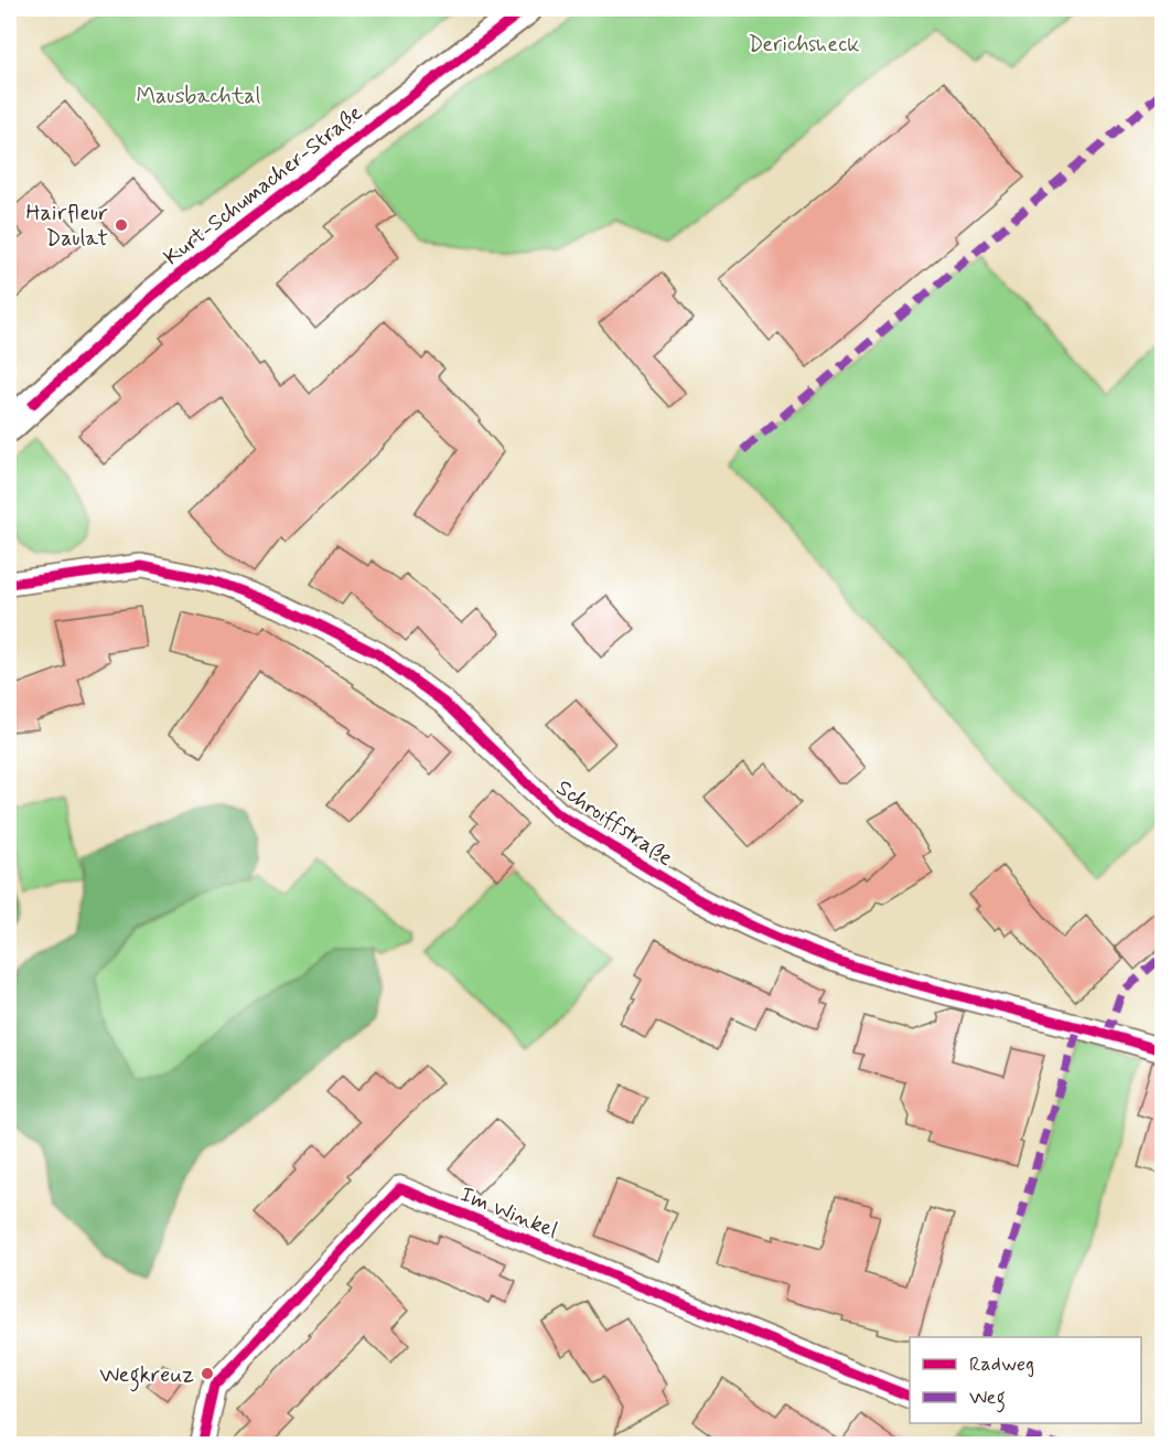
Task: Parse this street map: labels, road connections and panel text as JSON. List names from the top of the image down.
{
  "streets": {
    "main road": ["Kurt-Schumacher-Straße"],
    "street": ["Schroiffstraße", "Im Winkel"]
  },
  "parks": ["Derichsheck", "Mausbachtal"],
  "places": ["Hairfleur Daulat", "Wegkreuz"],
  "legend": ["Radweg", "Weg"]
}
